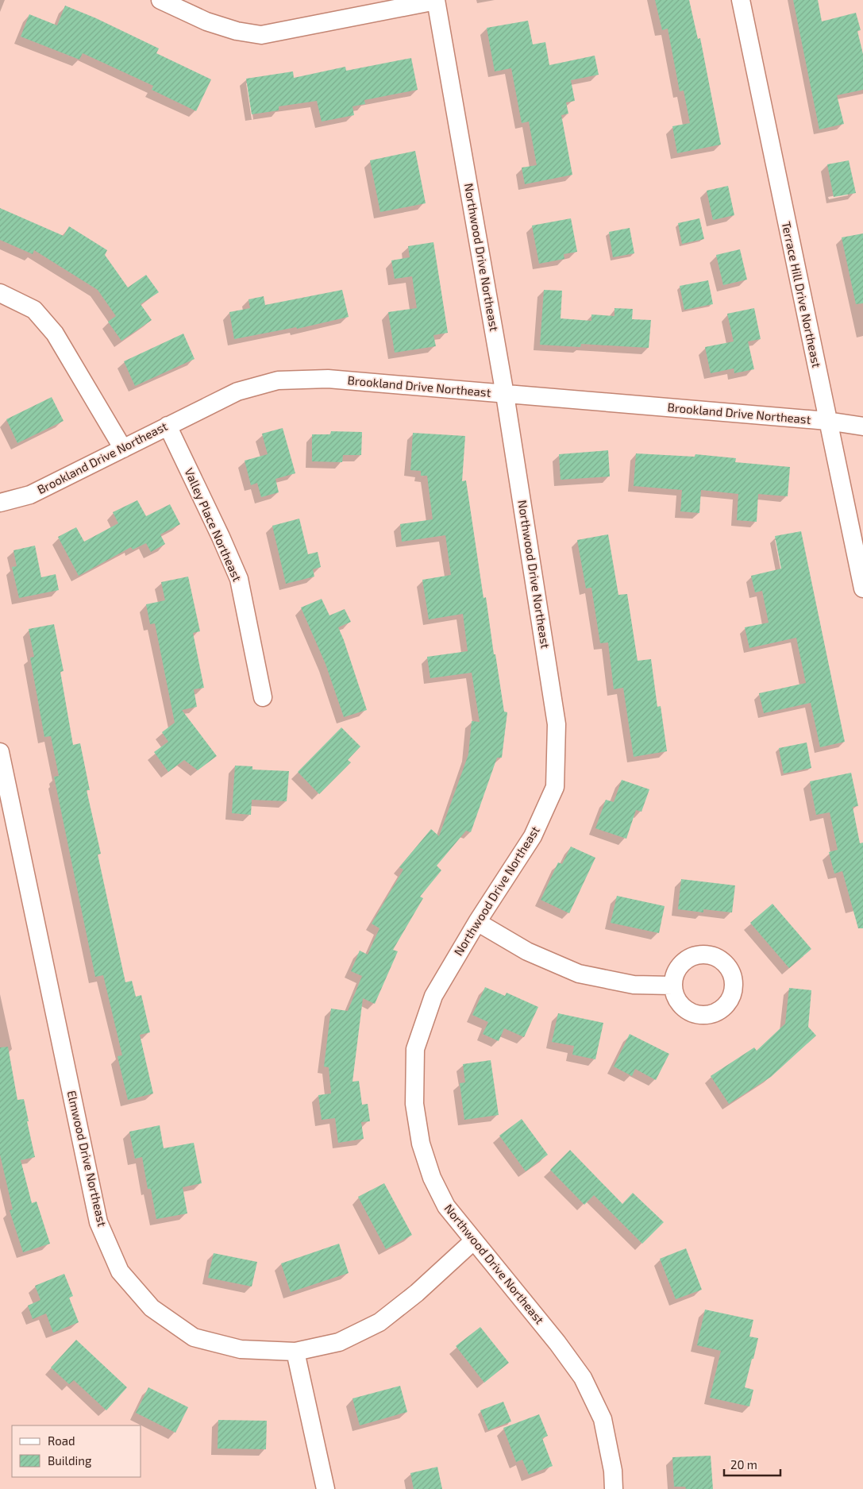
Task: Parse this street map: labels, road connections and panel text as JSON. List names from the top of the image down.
{
  "streets": {
    "street": [
      "Northwood Drive Northeast",
      "Terrace Hill Drive Northeast",
      "Brookland Drive Northeast",
      "Valley Place Northeast",
      "Elmwood Drive Northeast"
    ]
  },
  "crossings": [
    ["Northwood Drive Northeast", "Brookland Drive Northeast"],
    ["Northwood Drive Northeast", "Elmwood Drive Northeast"],
    ["Terrace Hill Drive Northeast", "Brookland Drive Northeast"],
    ["Brookland Drive Northeast", "Valley Place Northeast"]
  ],
  "legend": ["Road", "Building"],
  "scale_bar": "20 m"
}
